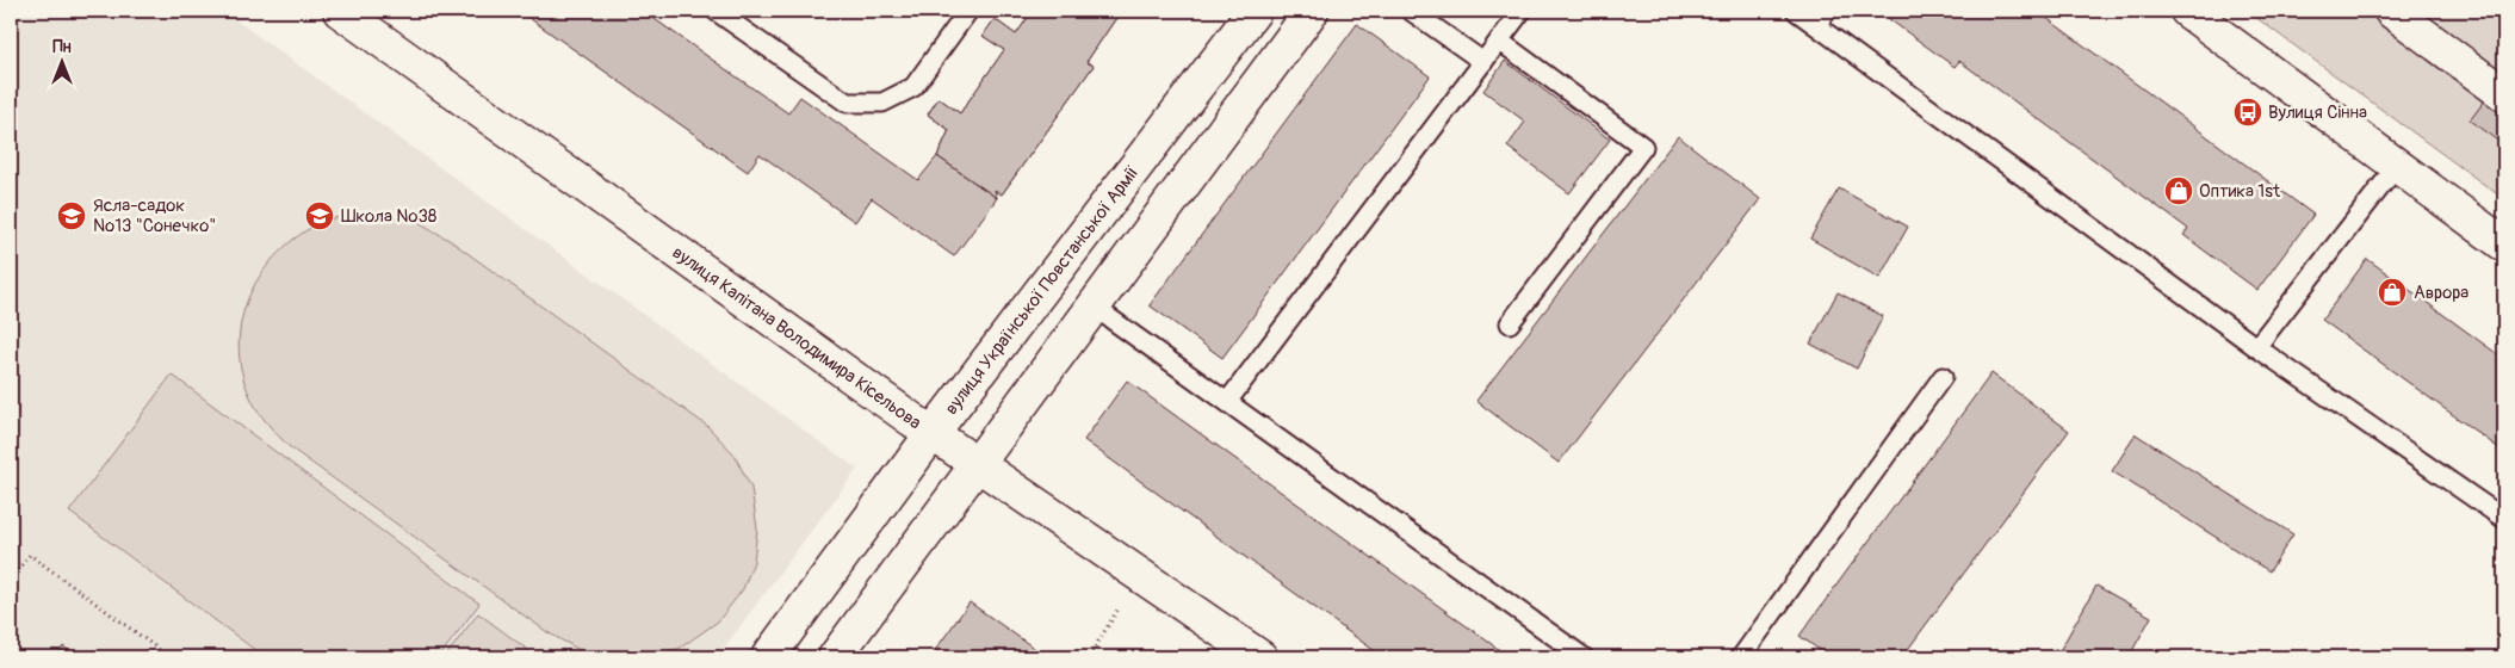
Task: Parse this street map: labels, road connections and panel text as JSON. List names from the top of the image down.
{
  "streets": {
    "street": ["вулиця Української Повстанської Армії", "вулиця Капітана Володимира Кісельова"]
  },
  "crossings": [
    ["вулиця Української Повстанської Армії", "вулиця Капітана Володимира Кісельова"]
  ],
  "places": {
    "bus stop": ["Вулиця Сінна"],
    "shop": ["Оптика 1st", "Аврора"],
    "school or university": ["Ясла-садок №13 \"Сонечко\"", "Школа №38"]
  },
  "north": "top"
}
